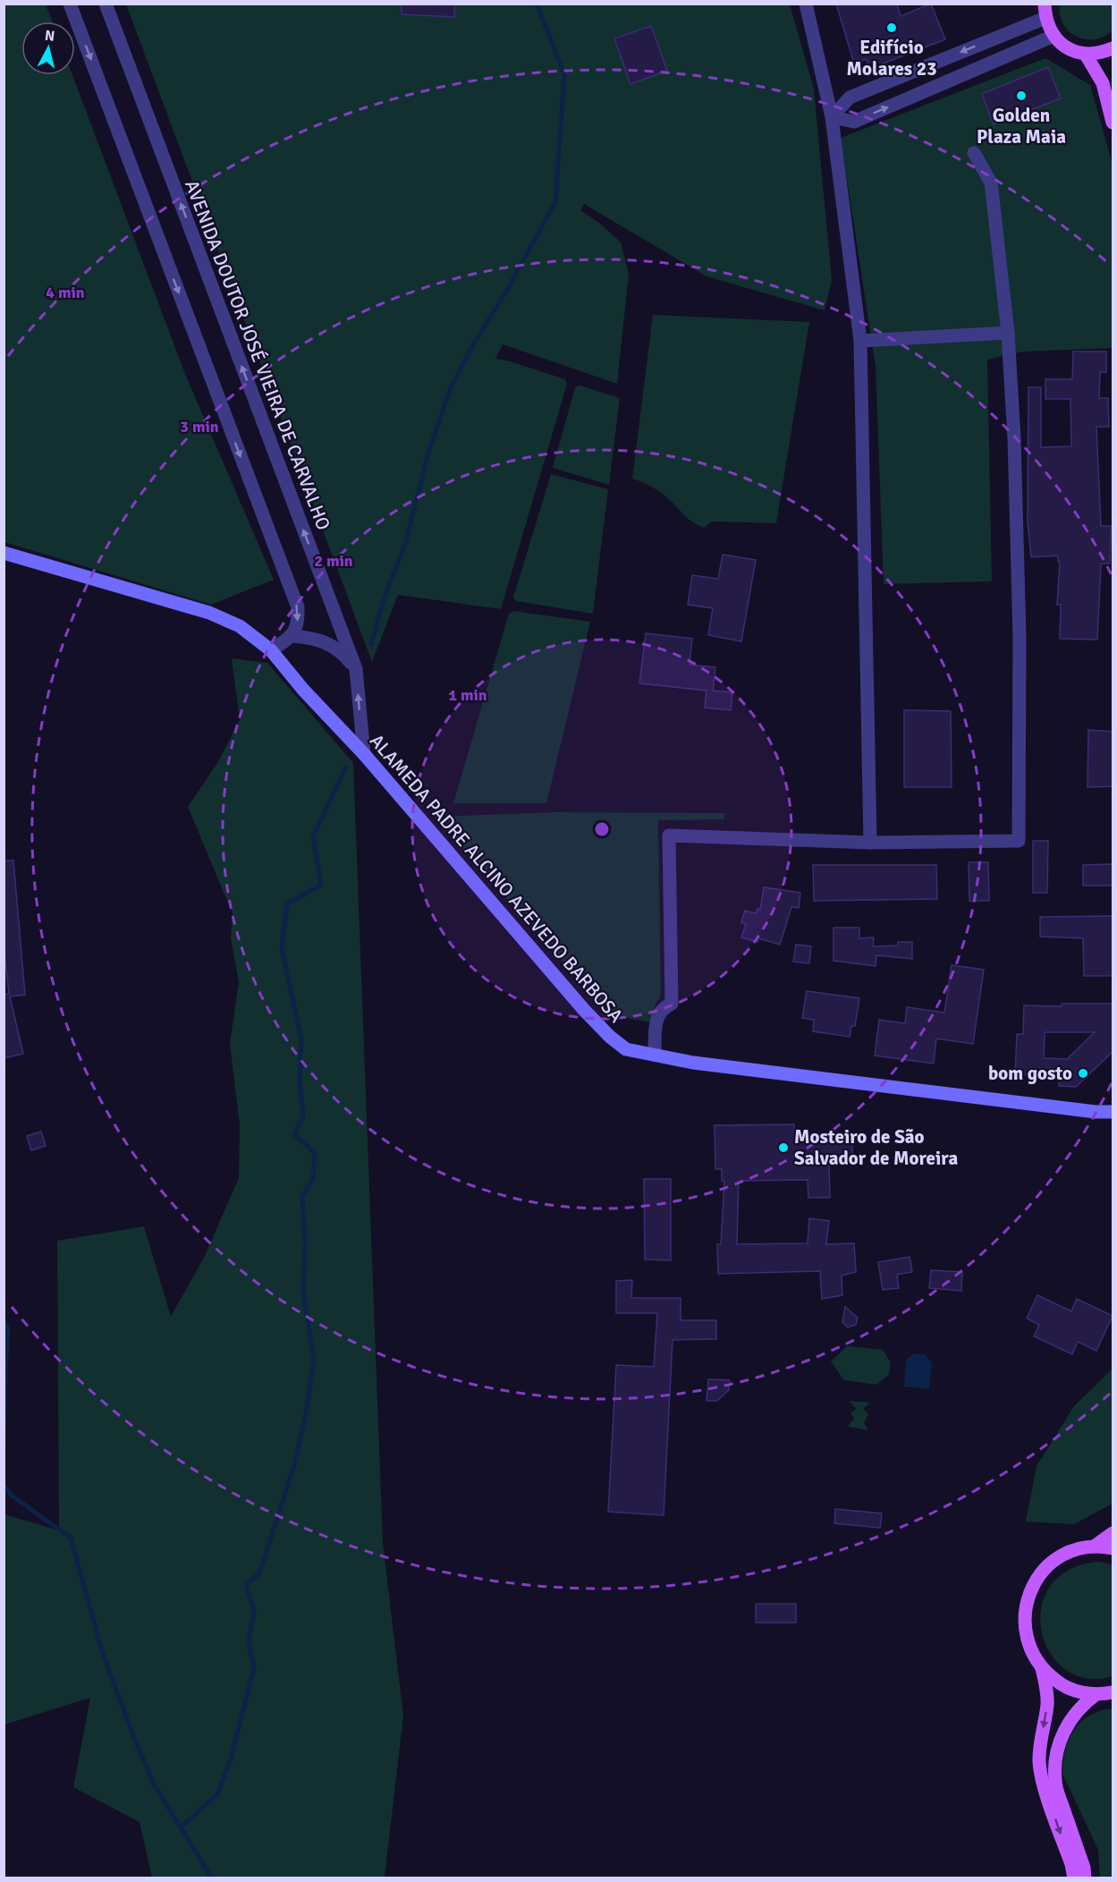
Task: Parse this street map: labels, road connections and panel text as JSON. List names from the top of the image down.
{
  "streets": {
    "main road": ["ALAMEDA PADRE ALCINO AZEVEDO BARBOSA"],
    "street": ["AVENIDA DOUTOR JOSÉ VIEIRA DE CARVALHO"]
  },
  "crossings": [
    ["AVENIDA DOUTOR JOSÉ VIEIRA DE CARVALHO", "ALAMEDA PADRE ALCINO AZEVEDO BARBOSA"]
  ],
  "places": [
    "Edifício Molares 23",
    "Golden Plaza Maia",
    "bom gosto",
    "Mosteiro de São Salvador de Moreira"
  ],
  "north": "top",
  "rings": [
    "4 min",
    "3 min",
    "2 min",
    "1 min"
  ]
}
